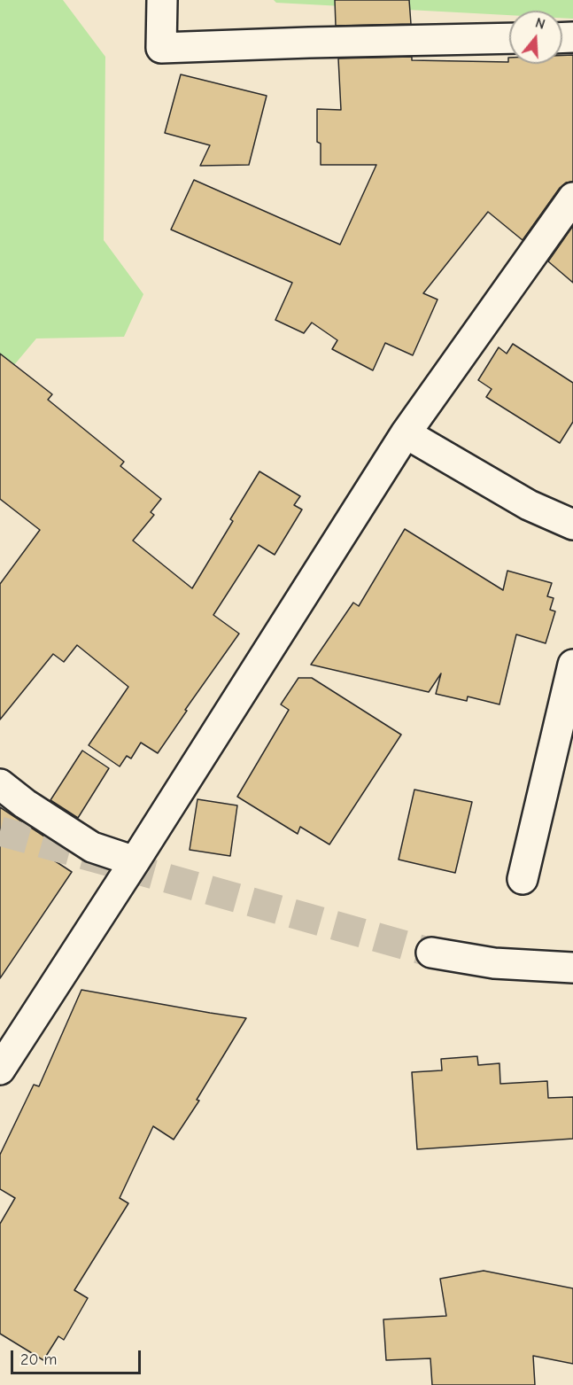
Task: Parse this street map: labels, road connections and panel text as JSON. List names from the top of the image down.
{
  "scale_bar": "20 m",
  "north": "top"
}
